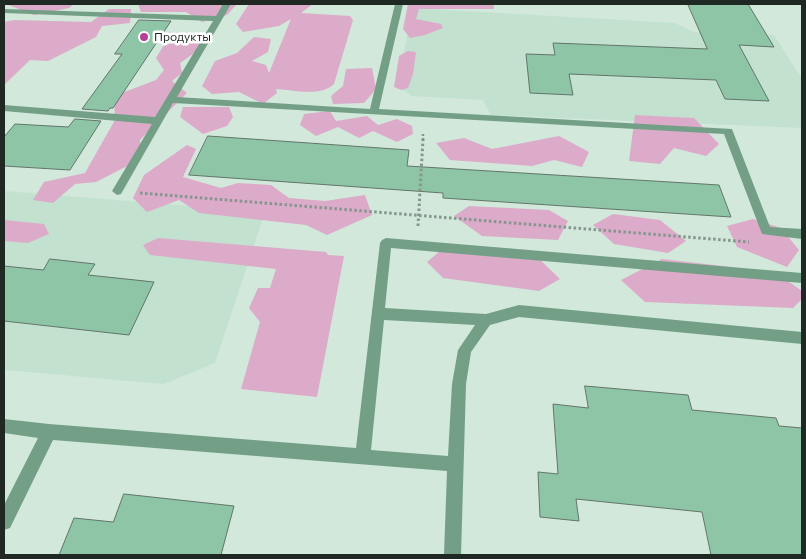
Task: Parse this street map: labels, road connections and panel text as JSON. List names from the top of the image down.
{
  "places": ["Продукты"]
}
